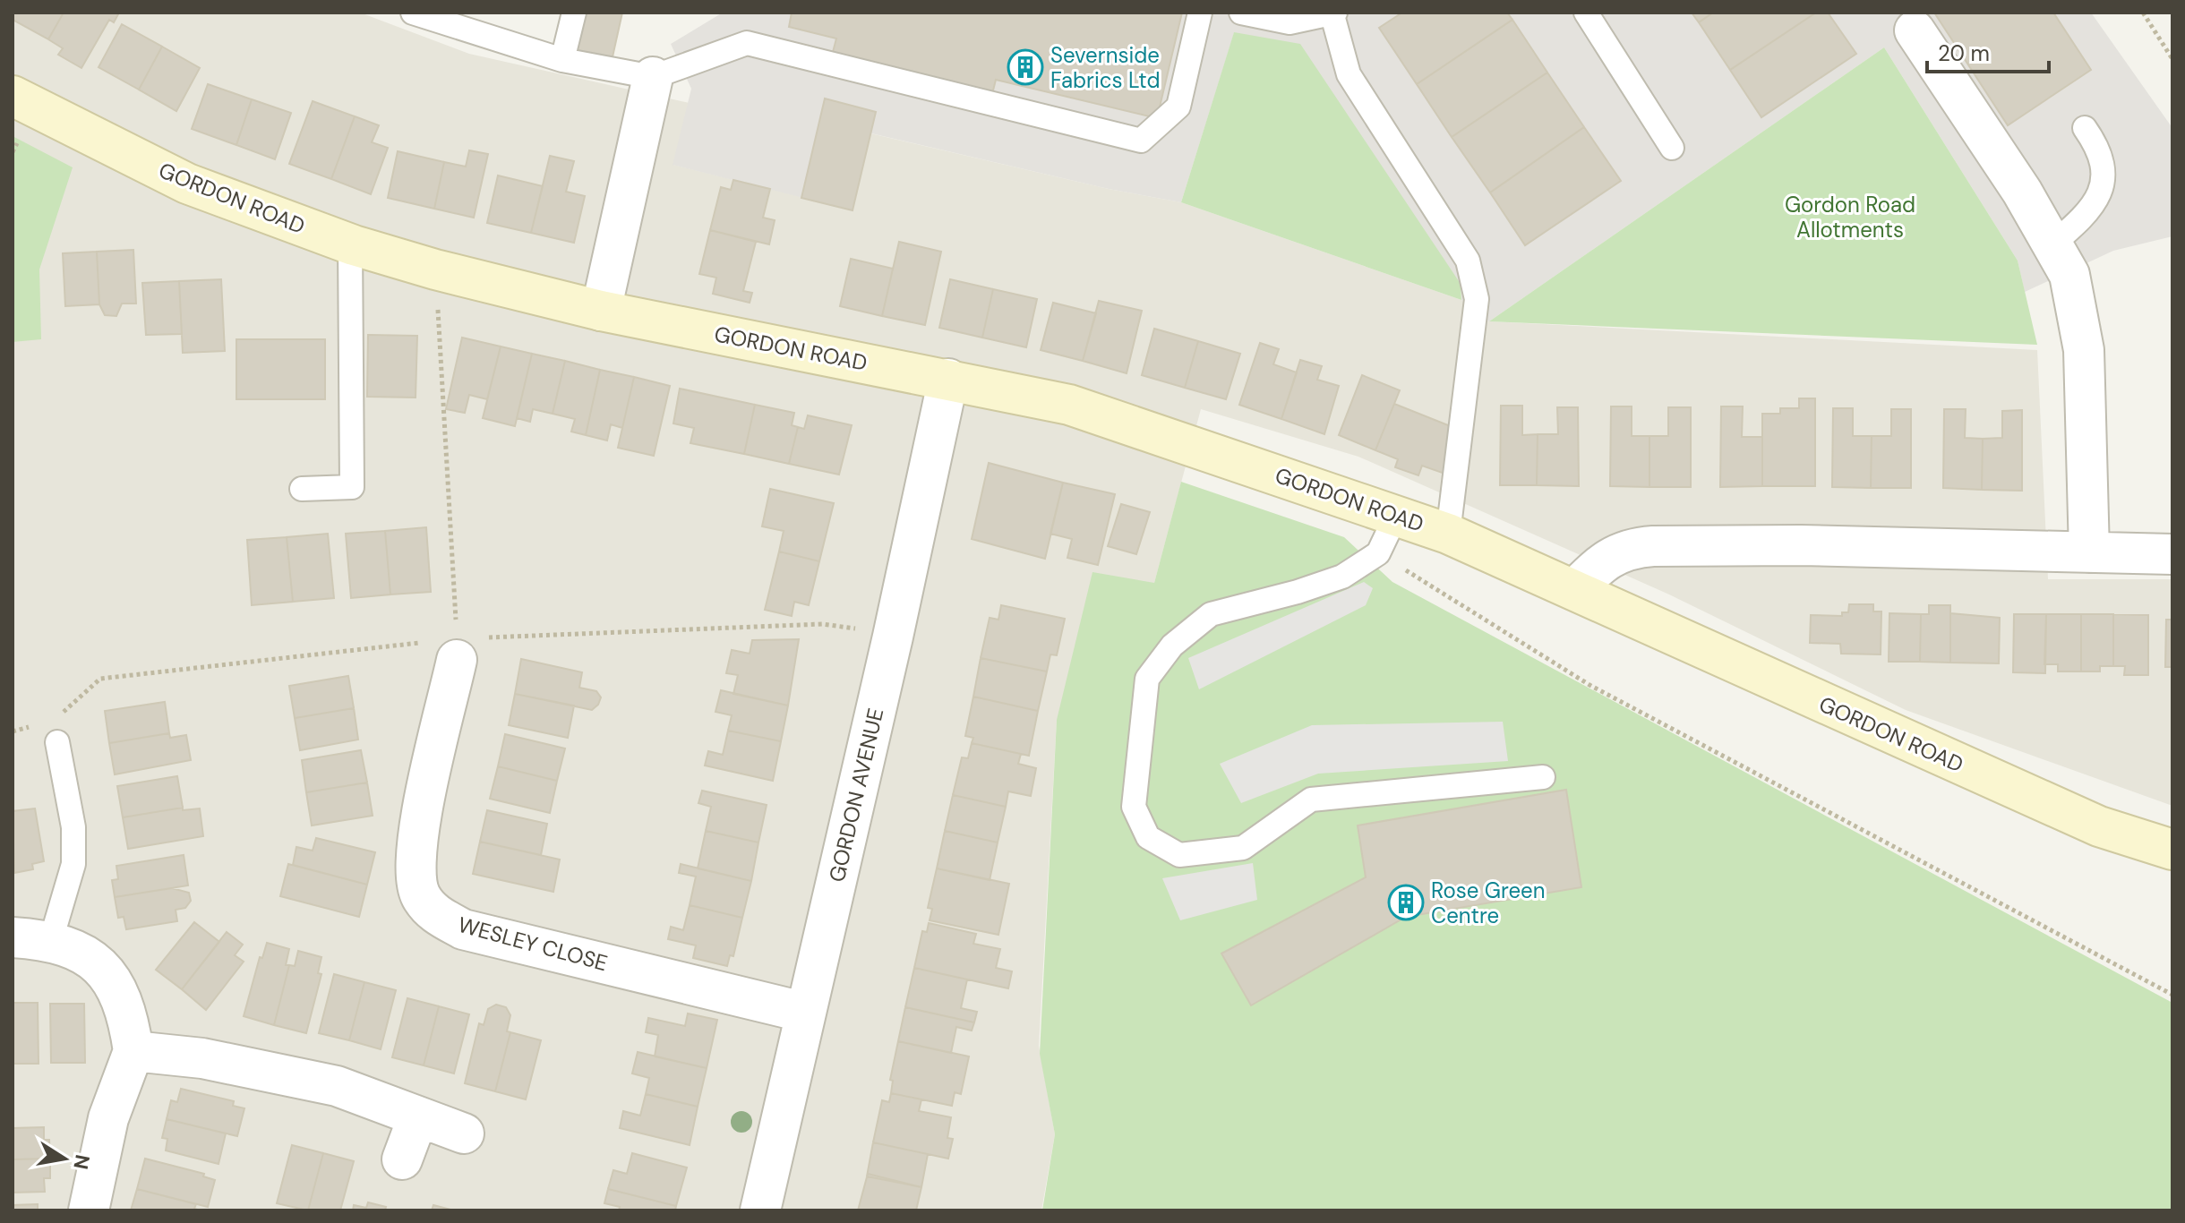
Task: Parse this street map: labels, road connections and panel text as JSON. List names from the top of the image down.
{
  "streets": {
    "main road": ["GORDON ROAD"],
    "street": ["GORDON AVENUE", "WESLEY CLOSE"]
  },
  "crossings": [
    ["GORDON ROAD", "GORDON AVENUE"],
    ["GORDON AVENUE", "WESLEY CLOSE"]
  ],
  "parks": ["Gordon Road Allotments"],
  "places": {
    "building": ["Severnside Fabrics Ltd", "Rose Green Centre"]
  },
  "scale_bar": "20 m",
  "north": "right"
}
